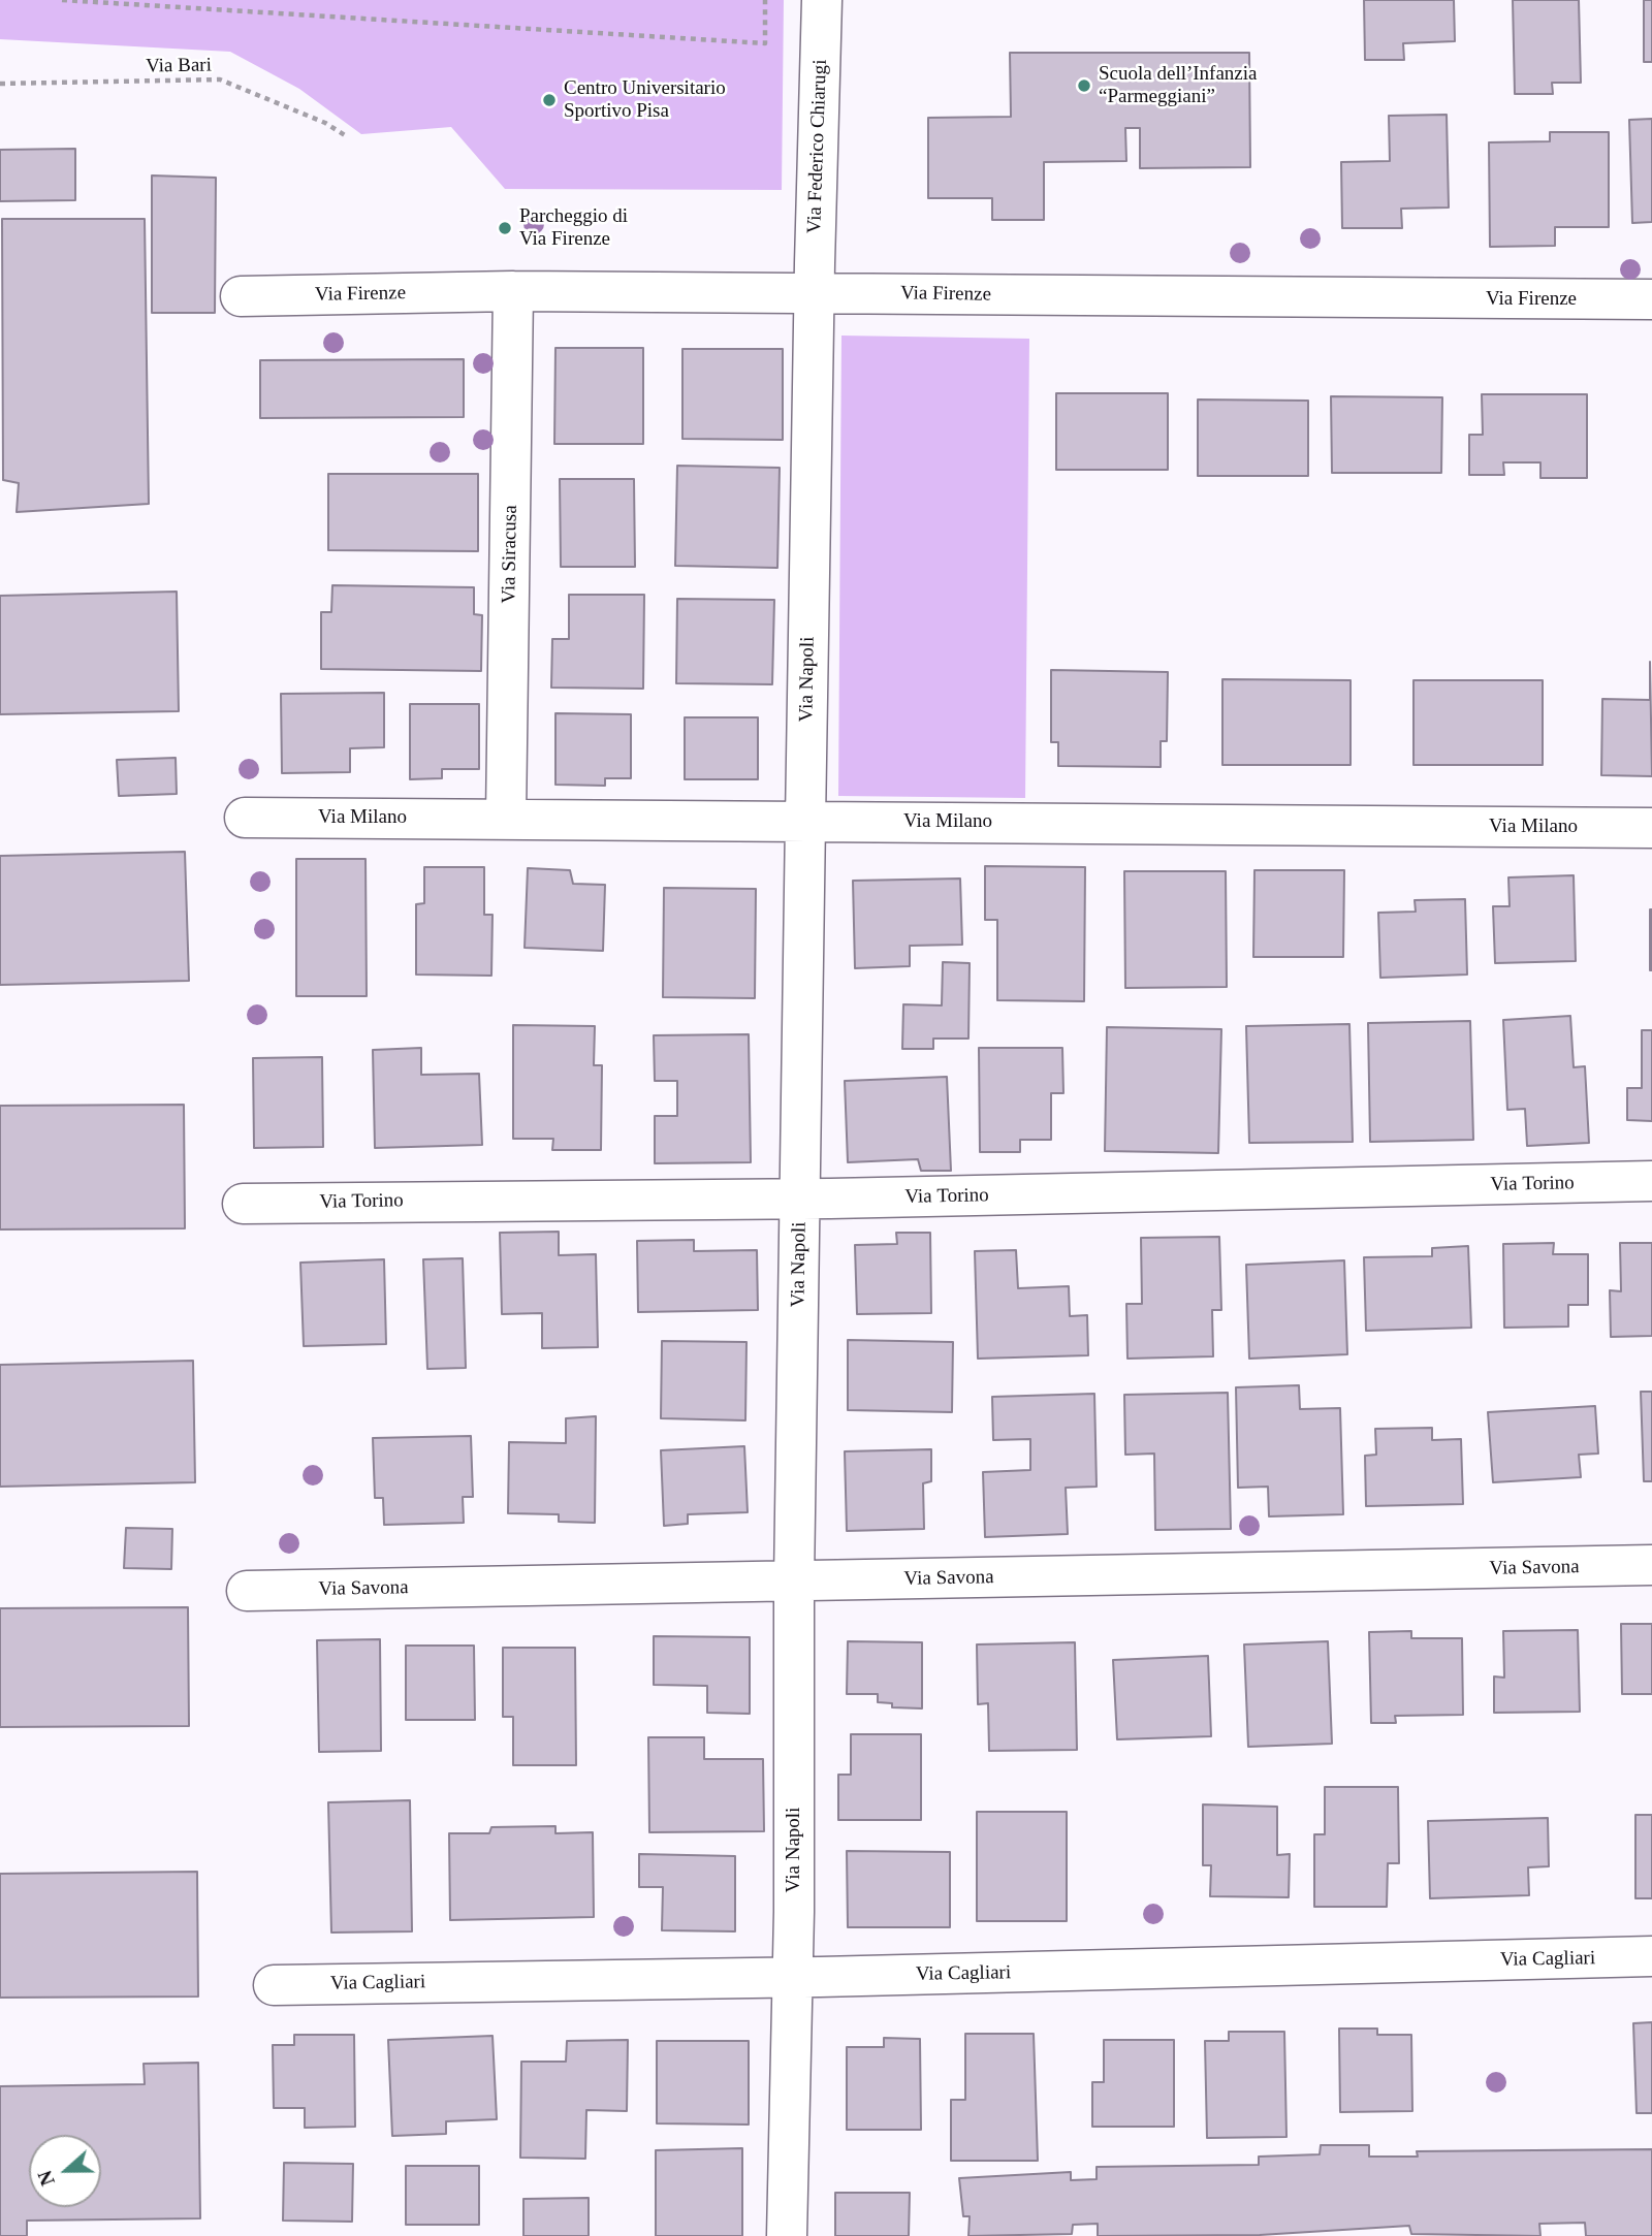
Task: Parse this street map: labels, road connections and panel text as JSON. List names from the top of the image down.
{
  "streets": {
    "street": [
      "Via Federico Chiarugi",
      "Via Firenze",
      "Via Siracusa",
      "Via Napoli",
      "Via Milano",
      "Via Torino",
      "Via Savona",
      "Via Cagliari"
    ],
    "path": ["Via Bari"]
  },
  "crossings": [
    ["Via Federico Chiarugi", "Via Firenze"],
    ["Via Federico Chiarugi", "Via Napoli"],
    ["Via Firenze", "Via Siracusa"],
    ["Via Firenze", "Via Napoli"],
    ["Via Siracusa", "Via Milano"],
    ["Via Napoli", "Via Milano"],
    ["Via Napoli", "Via Torino"],
    ["Via Napoli", "Via Savona"],
    ["Via Napoli", "Via Cagliari"]
  ],
  "places": ["Scuola dell’Infanzia “Parmeggiani”", "Centro Universitario Sportivo Pisa", "Parcheggio di Via Firenze"],
  "north": "left"
}
